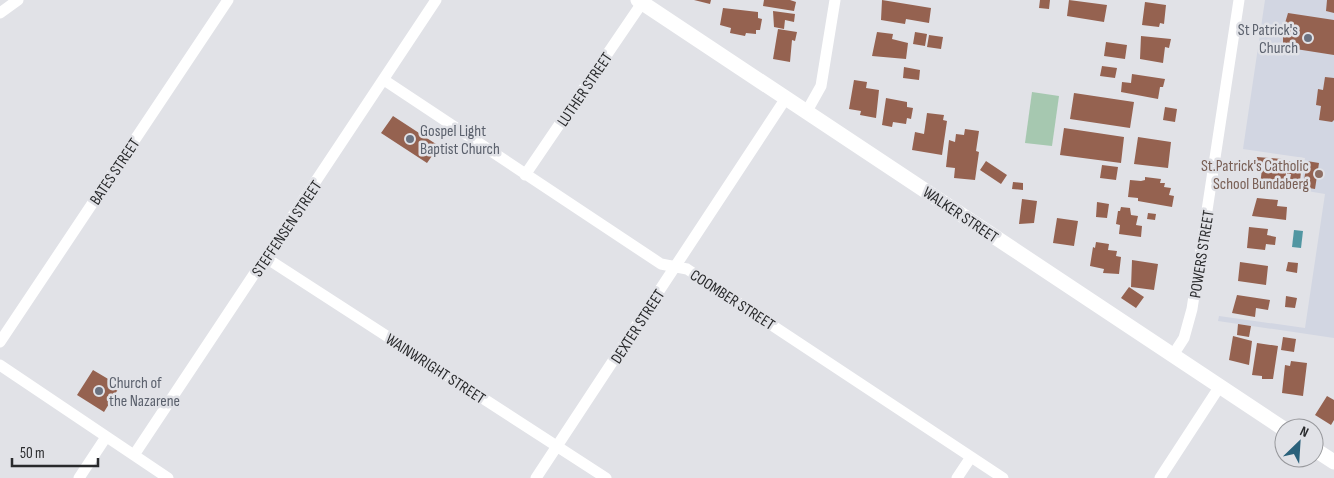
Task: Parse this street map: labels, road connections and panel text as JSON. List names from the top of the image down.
{
  "streets": {
    "main road": ["WALKER STREET"],
    "street": [
      "LUTHER STREET",
      "BATES STREET",
      "STEFFENSEN STREET",
      "POWERS STREET",
      "COOMBER STREET",
      "DEXTER STREET",
      "WAINWRIGHT STREET"
    ]
  },
  "crossings": [
    ["LUTHER STREET", "WALKER STREET"],
    ["LUTHER STREET", "COOMBER STREET"],
    ["WALKER STREET", "POWERS STREET"],
    ["WALKER STREET", "DEXTER STREET"],
    ["STEFFENSEN STREET", "COOMBER STREET"],
    ["STEFFENSEN STREET", "WAINWRIGHT STREET"],
    ["COOMBER STREET", "DEXTER STREET"],
    ["DEXTER STREET", "WAINWRIGHT STREET"]
  ],
  "places": [
    "St Patrick's Church",
    "Gospel Light Baptist Church",
    "St.Patrick's Catholic School Bundaberg",
    "Church of the Nazarene"
  ],
  "scale_bar": "50 m",
  "north": "top right"
}
